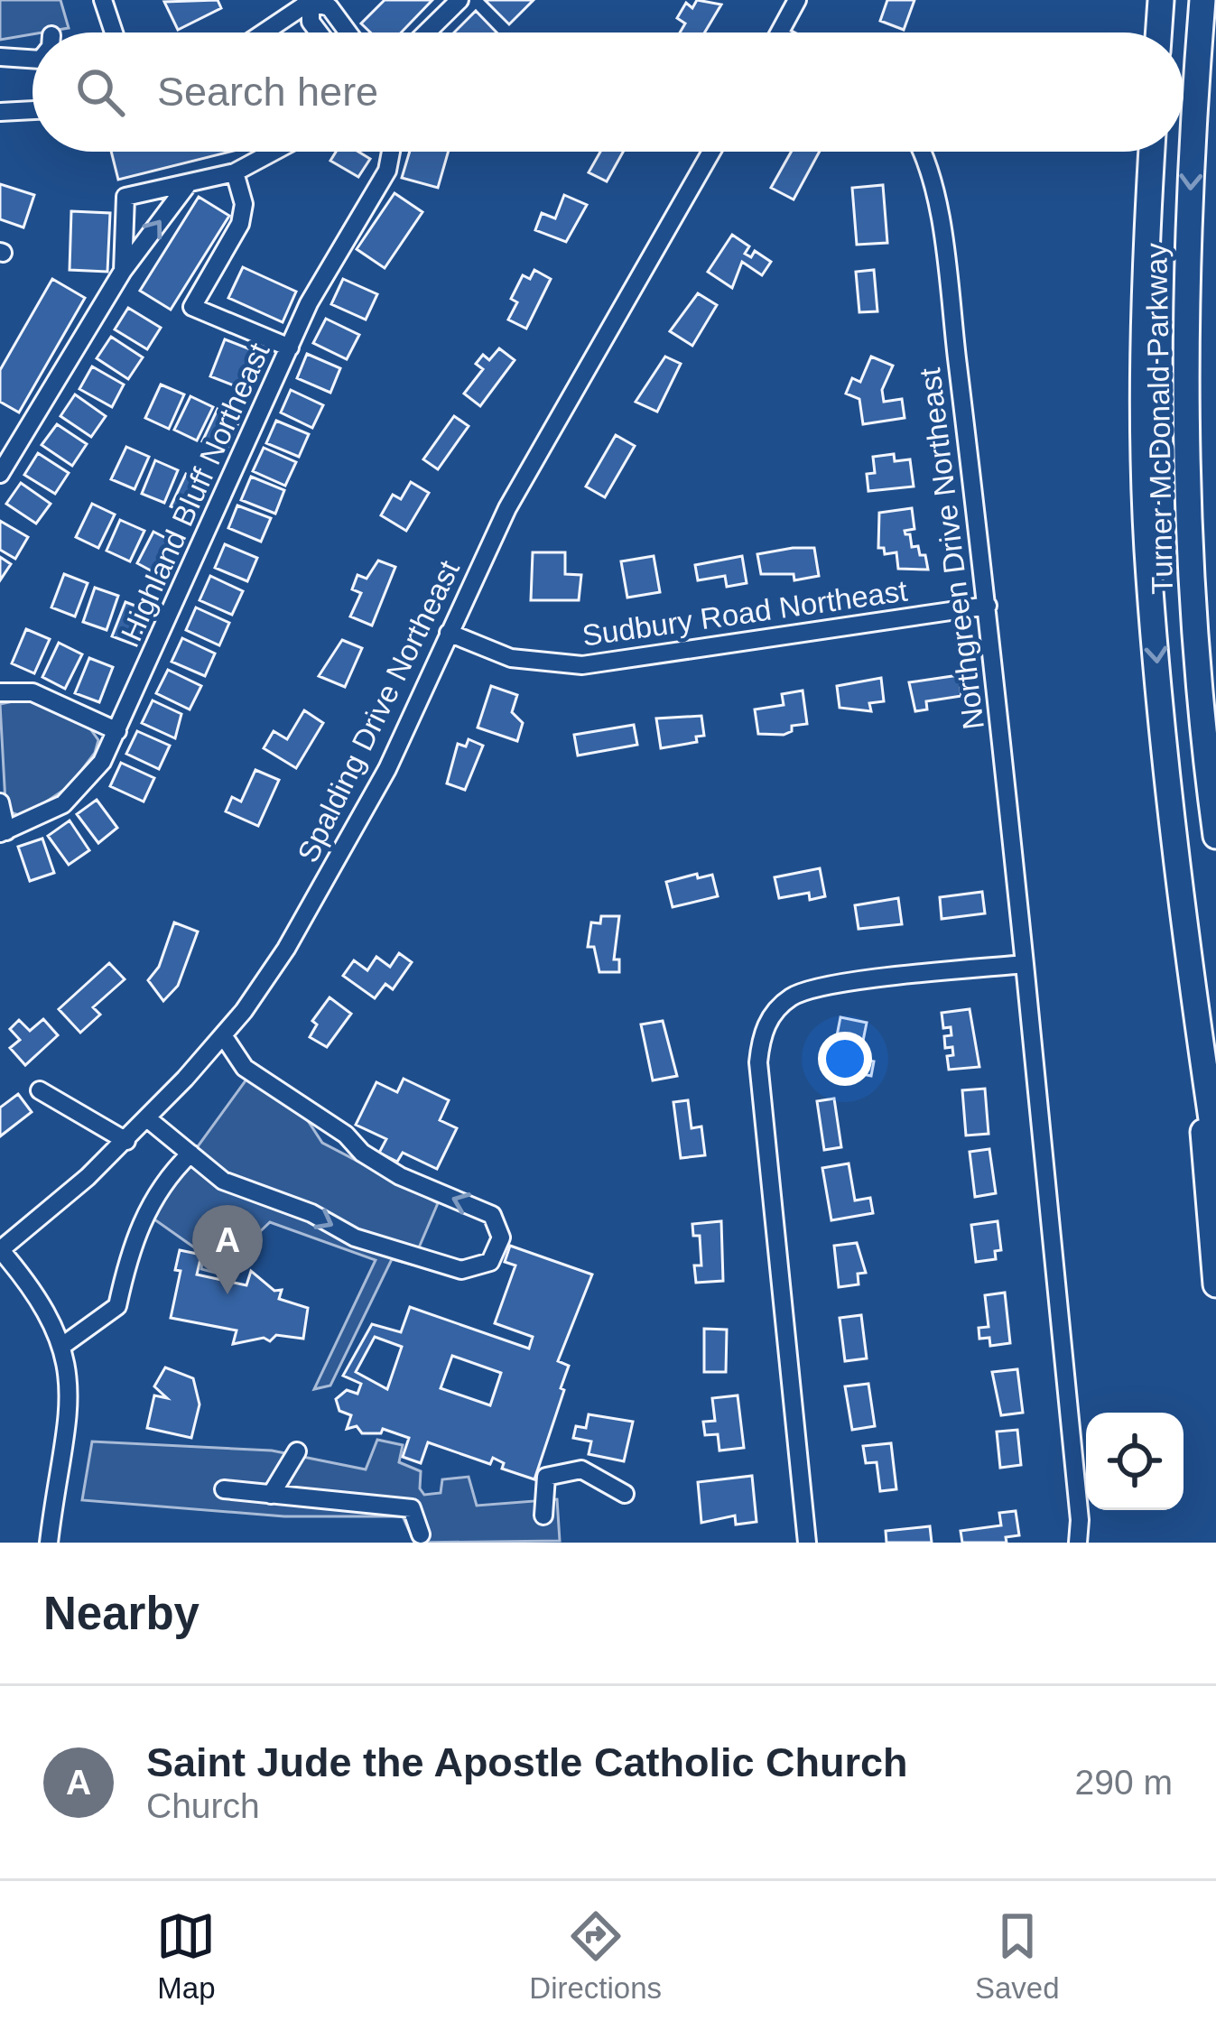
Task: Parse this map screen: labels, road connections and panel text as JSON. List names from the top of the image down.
{
  "streets": {
    "highway": ["Turner McDonald Parkway"],
    "street": [
      "Highland Bluff Northeast",
      "Northgreen Drive Northeast",
      "Sudbury Road Northeast",
      "Spalding Drive Northeast"
    ]
  },
  "crossings": [
    ["Northgreen Drive Northeast", "Sudbury Road Northeast"],
    ["Sudbury Road Northeast", "Spalding Drive Northeast"]
  ],
  "page": {
    "search": "Search here",
    "pins": "A",
    "heading": "Nearby",
    "list": [
      {
        "mark": "A",
        "name": "Saint Jude the Apostle Catholic Church",
        "note": "Church",
        "value": "290 m"
      }
    ],
    "nav": ["Map", "Directions", "Saved"]
  }
}
